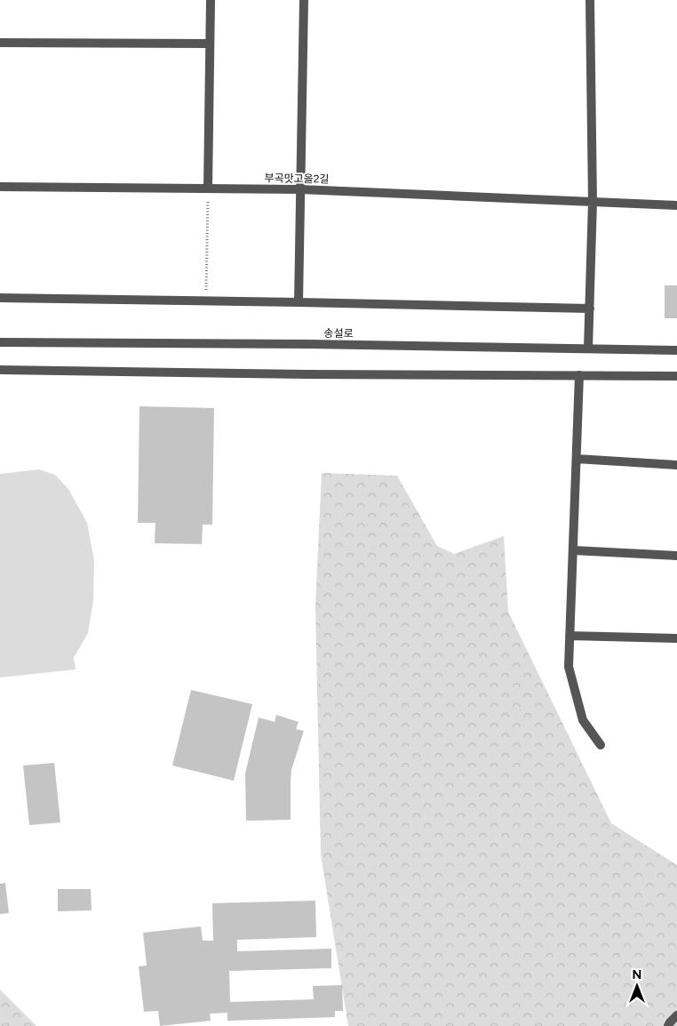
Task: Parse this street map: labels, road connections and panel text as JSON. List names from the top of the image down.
{
  "streets": {
    "street": ["부곡맛고을2길", "송설로"]
  },
  "north": "top"
}
